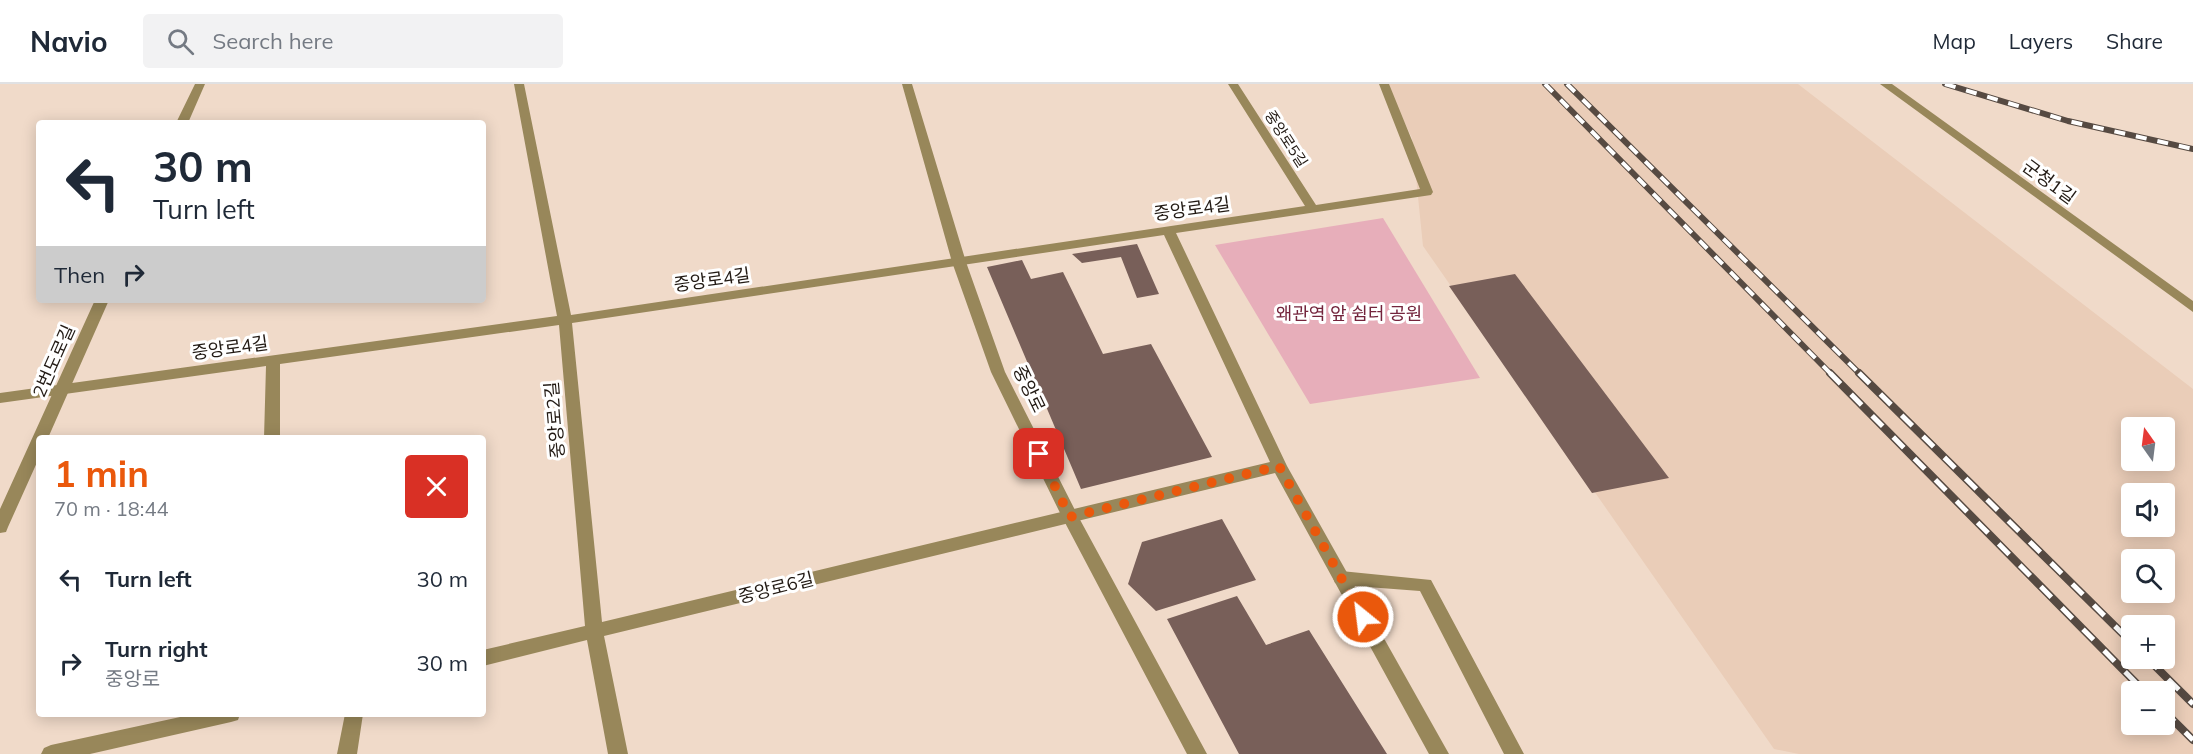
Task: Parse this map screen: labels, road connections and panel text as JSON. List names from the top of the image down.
{
  "streets": {
    "street": [
      "중앙로5길",
      "군청1길",
      "중앙로4길",
      "2번도로길",
      "중앙로",
      "중앙로2길",
      "중앙로6길"
    ]
  },
  "crossings": [
    ["중앙로5길", "중앙로4길"],
    ["중앙로4길", "2번도로길"],
    ["중앙로4길", "중앙로"],
    ["중앙로4길", "중앙로2길"],
    ["중앙로", "중앙로6길"],
    ["중앙로2길", "중앙로6길"]
  ],
  "parks": ["왜관역 앞 쉼터 공원"],
  "north": "top",
  "page": {
    "header": "Navio",
    "search": "Search here",
    "nav": ["Map", "Layers", "Share"],
    "turn": ["30 m", "Turn left"],
    "then": "Then",
    "map_buttons": ["+", "−"],
    "heading": ["1 min", "70 m · 18:44"],
    "list": [
      {
        "name": "Turn left",
        "value": "30 m"
      },
      {
        "name": "Turn right",
        "note": "중앙로",
        "value": "30 m"
      }
    ]
  }
}
